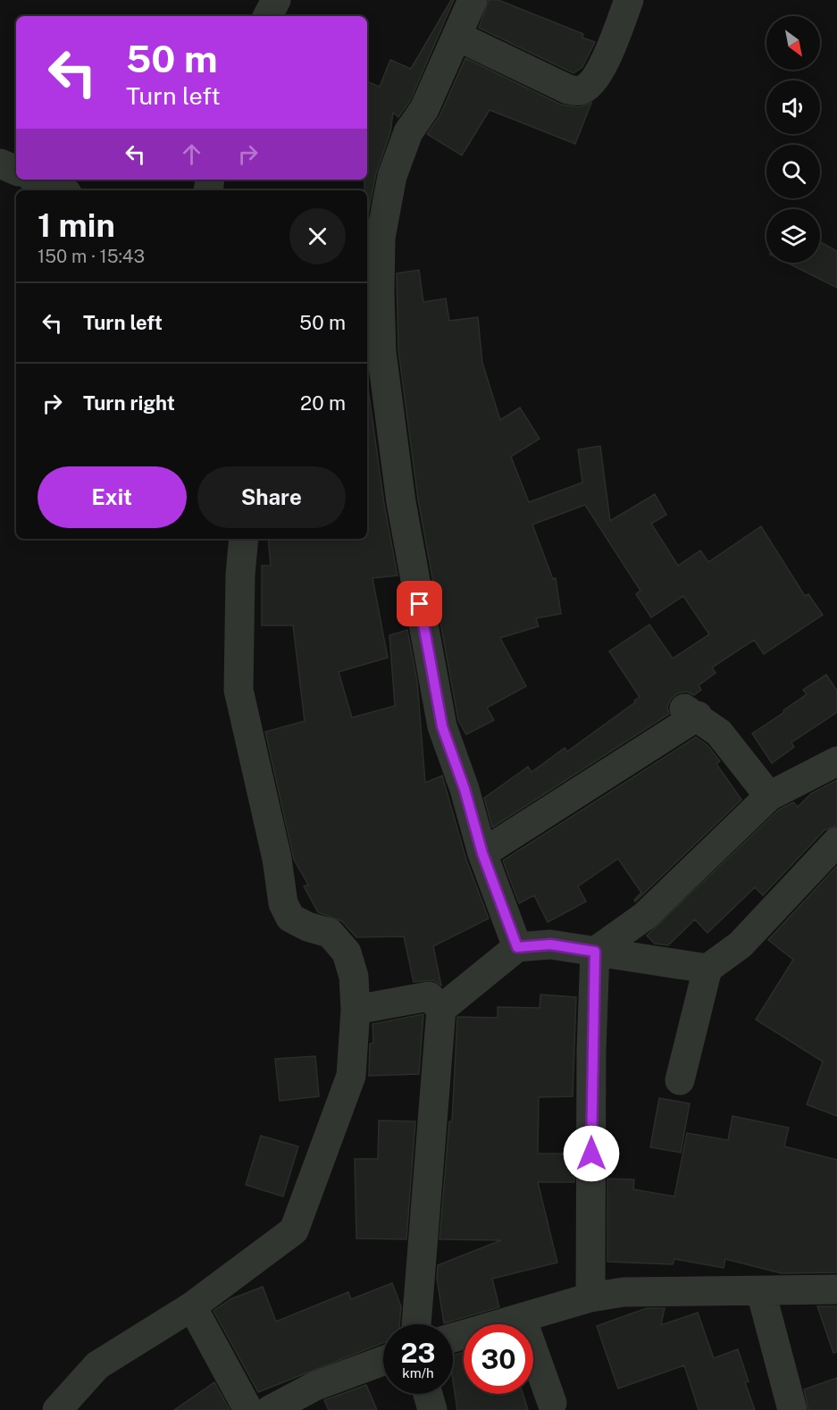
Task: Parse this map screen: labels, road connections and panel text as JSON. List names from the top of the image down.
{
  "north": "bottom right",
  "page": {
    "turn": ["50 m", "Turn left"],
    "heading": ["1 min", "150 m · 15:43"],
    "list": [
      {
        "name": "Turn left",
        "value": "50 m"
      },
      {
        "name": "Turn right",
        "value": "20 m"
      }
    ],
    "buttons": ["Exit", "Share"],
    "speed": "23 km/h",
    "limit": "30"
  }
}
